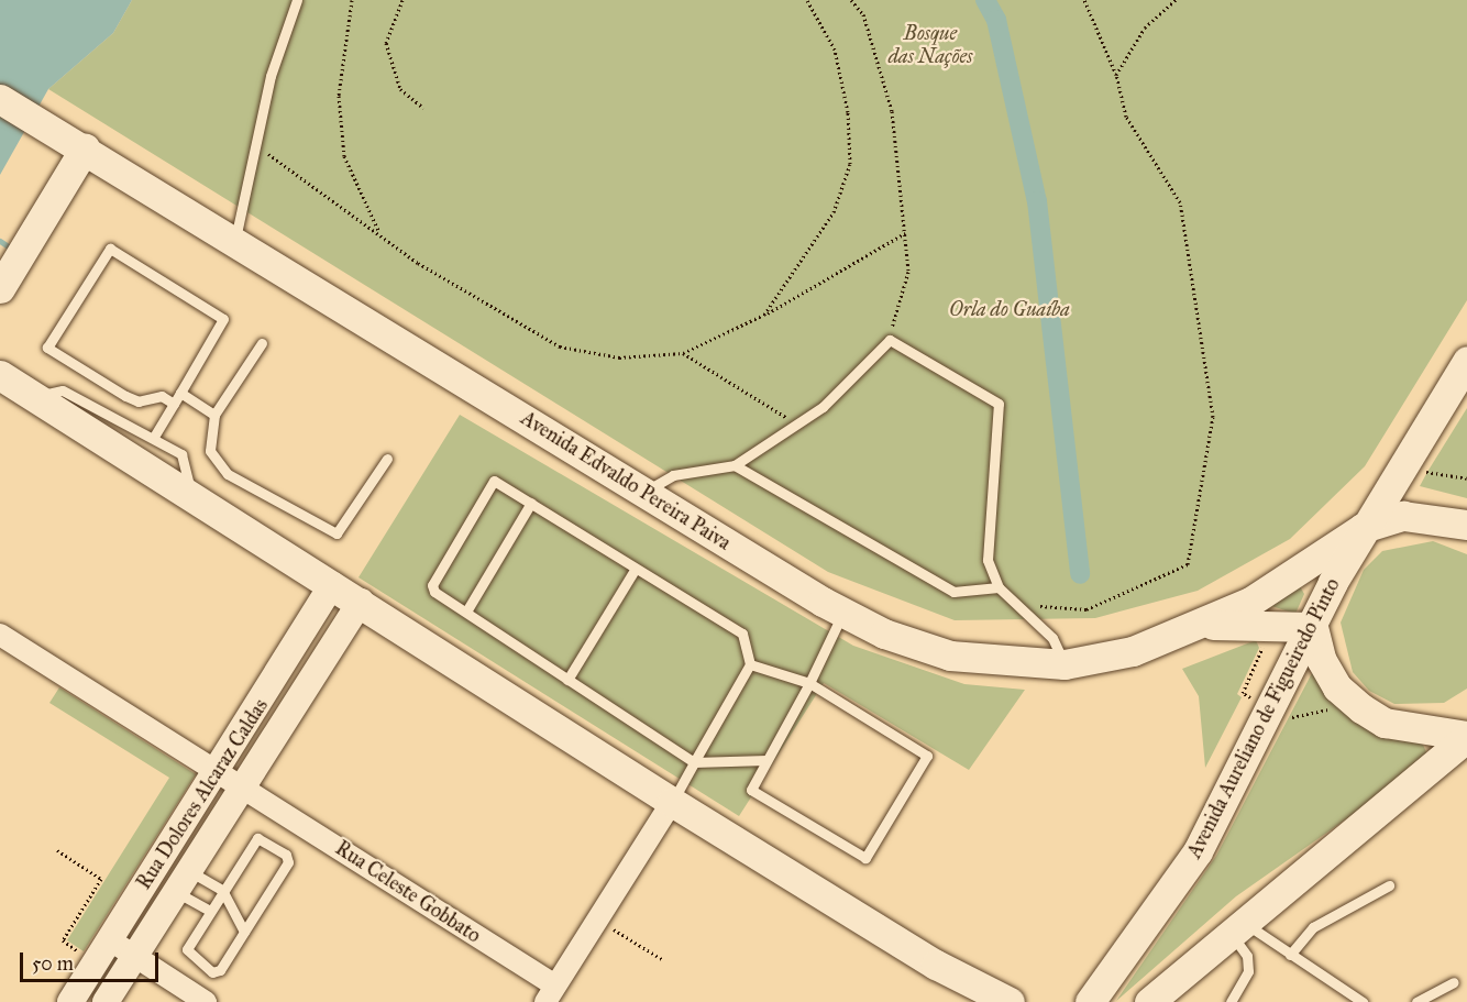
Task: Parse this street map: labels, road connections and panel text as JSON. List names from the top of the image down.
{
  "streets": {
    "main road": ["Avenida Edvaldo Pereira Paiva", "Avenida Aureliano de Figueiredo Pinto"],
    "street": ["Rua Dolores Alcaraz Caldas", "Rua Celeste Gobbato"]
  },
  "crossings": [
    ["Avenida Edvaldo Pereira Paiva", "Avenida Aureliano de Figueiredo Pinto"],
    ["Rua Dolores Alcaraz Caldas", "Rua Celeste Gobbato"]
  ],
  "parks": ["Bosque das Nações", "Orla do Guaíba"],
  "scale_bar": "50 m"
}
